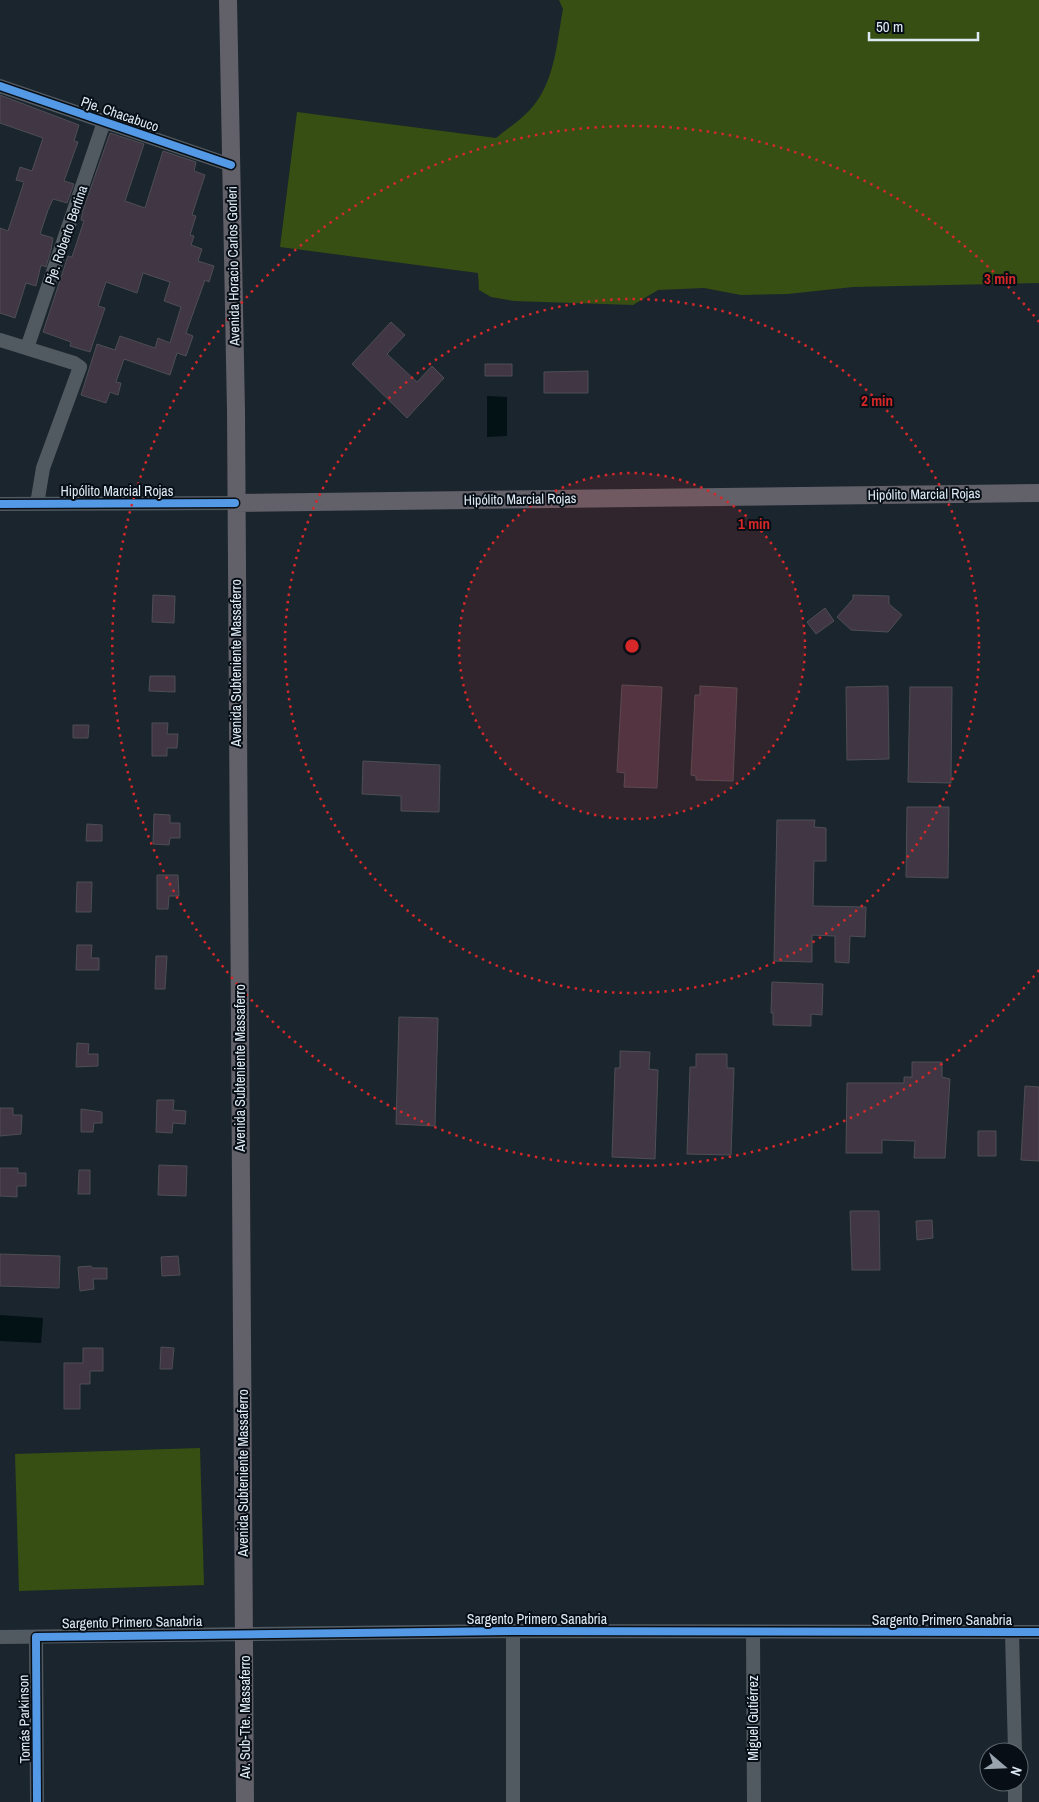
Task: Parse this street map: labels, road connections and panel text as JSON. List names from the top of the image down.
{
  "streets": {
    "main road": [
      "Avenida Horacio Carlos Gorleri",
      "Hipólito Marcial Rojas",
      "Avenida Subteniente Massaferro",
      "Av. Sub-Tte. Massaferro"
    ],
    "street": [
      "Pje. Chacabuco",
      "Pje. Roberto Bertina",
      "Sargento Primero Sanabria",
      "Miguel Gutiérrez",
      "Tomás Parkinson"
    ]
  },
  "crossings": [
    ["Pje. Chacabuco", "Pje. Roberto Bertina"],
    ["Pje. Chacabuco", "Avenida Horacio Carlos Gorleri"],
    ["Avenida Horacio Carlos Gorleri", "Hipólito Marcial Rojas"],
    ["Avenida Horacio Carlos Gorleri", "Avenida Subteniente Massaferro"],
    ["Hipólito Marcial Rojas", "Avenida Subteniente Massaferro"],
    ["Avenida Subteniente Massaferro", "Sargento Primero Sanabria"],
    ["Avenida Subteniente Massaferro", "Av. Sub-Tte. Massaferro"],
    ["Sargento Primero Sanabria", "Av. Sub-Tte. Massaferro"],
    ["Sargento Primero Sanabria", "Miguel Gutiérrez"],
    ["Sargento Primero Sanabria", "Tomás Parkinson"]
  ],
  "scale_bar": "50 m",
  "north": "right",
  "rings": ["3 min", "2 min", "1 min"]
}
